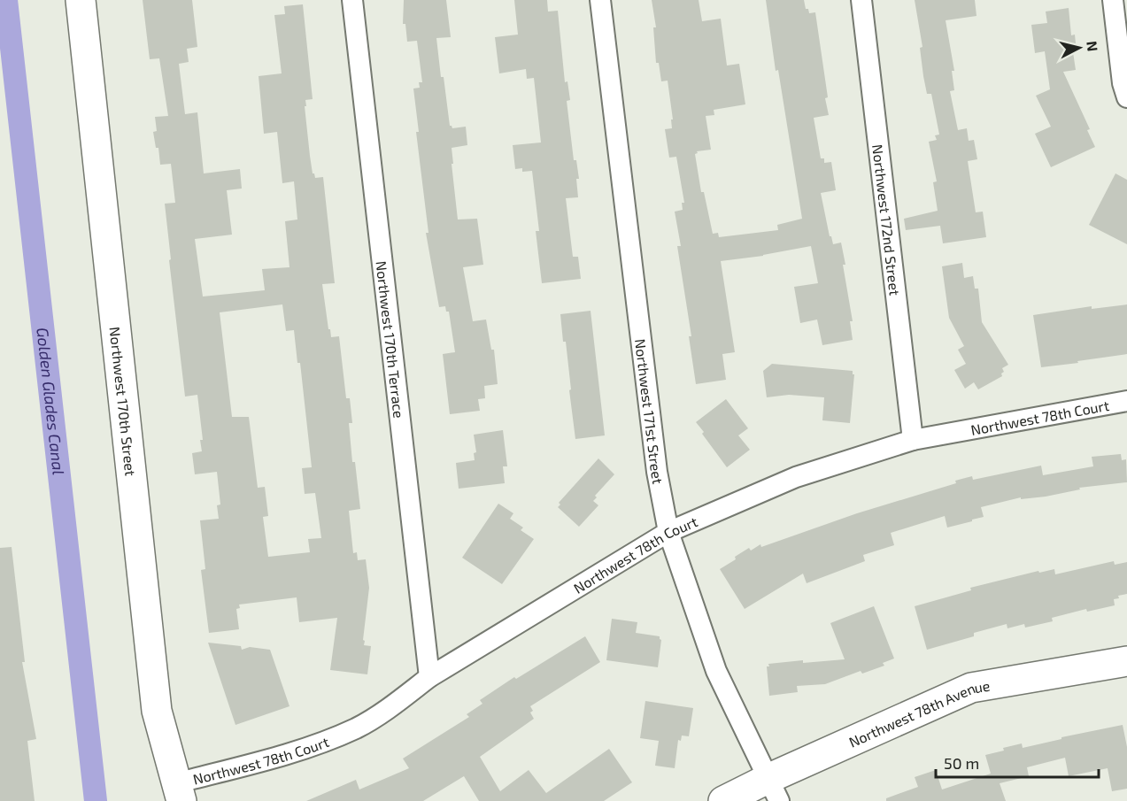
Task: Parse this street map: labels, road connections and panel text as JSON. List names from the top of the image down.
{
  "streets": {
    "street": [
      "Northwest 172nd Street",
      "Northwest 170th Terrace",
      "Northwest 170th Street",
      "Northwest 171st Street",
      "Northwest 78th Court",
      "Northwest 78th Avenue"
    ]
  },
  "crossings": [
    ["Northwest 172nd Street", "Northwest 78th Court"],
    ["Northwest 170th Terrace", "Northwest 78th Court"],
    ["Northwest 170th Street", "Northwest 78th Court"],
    ["Northwest 171st Street", "Northwest 78th Court"],
    ["Northwest 171st Street", "Northwest 78th Avenue"]
  ],
  "water": ["Golden Glades Canal"],
  "scale_bar": "50 m",
  "north": "right"
}
